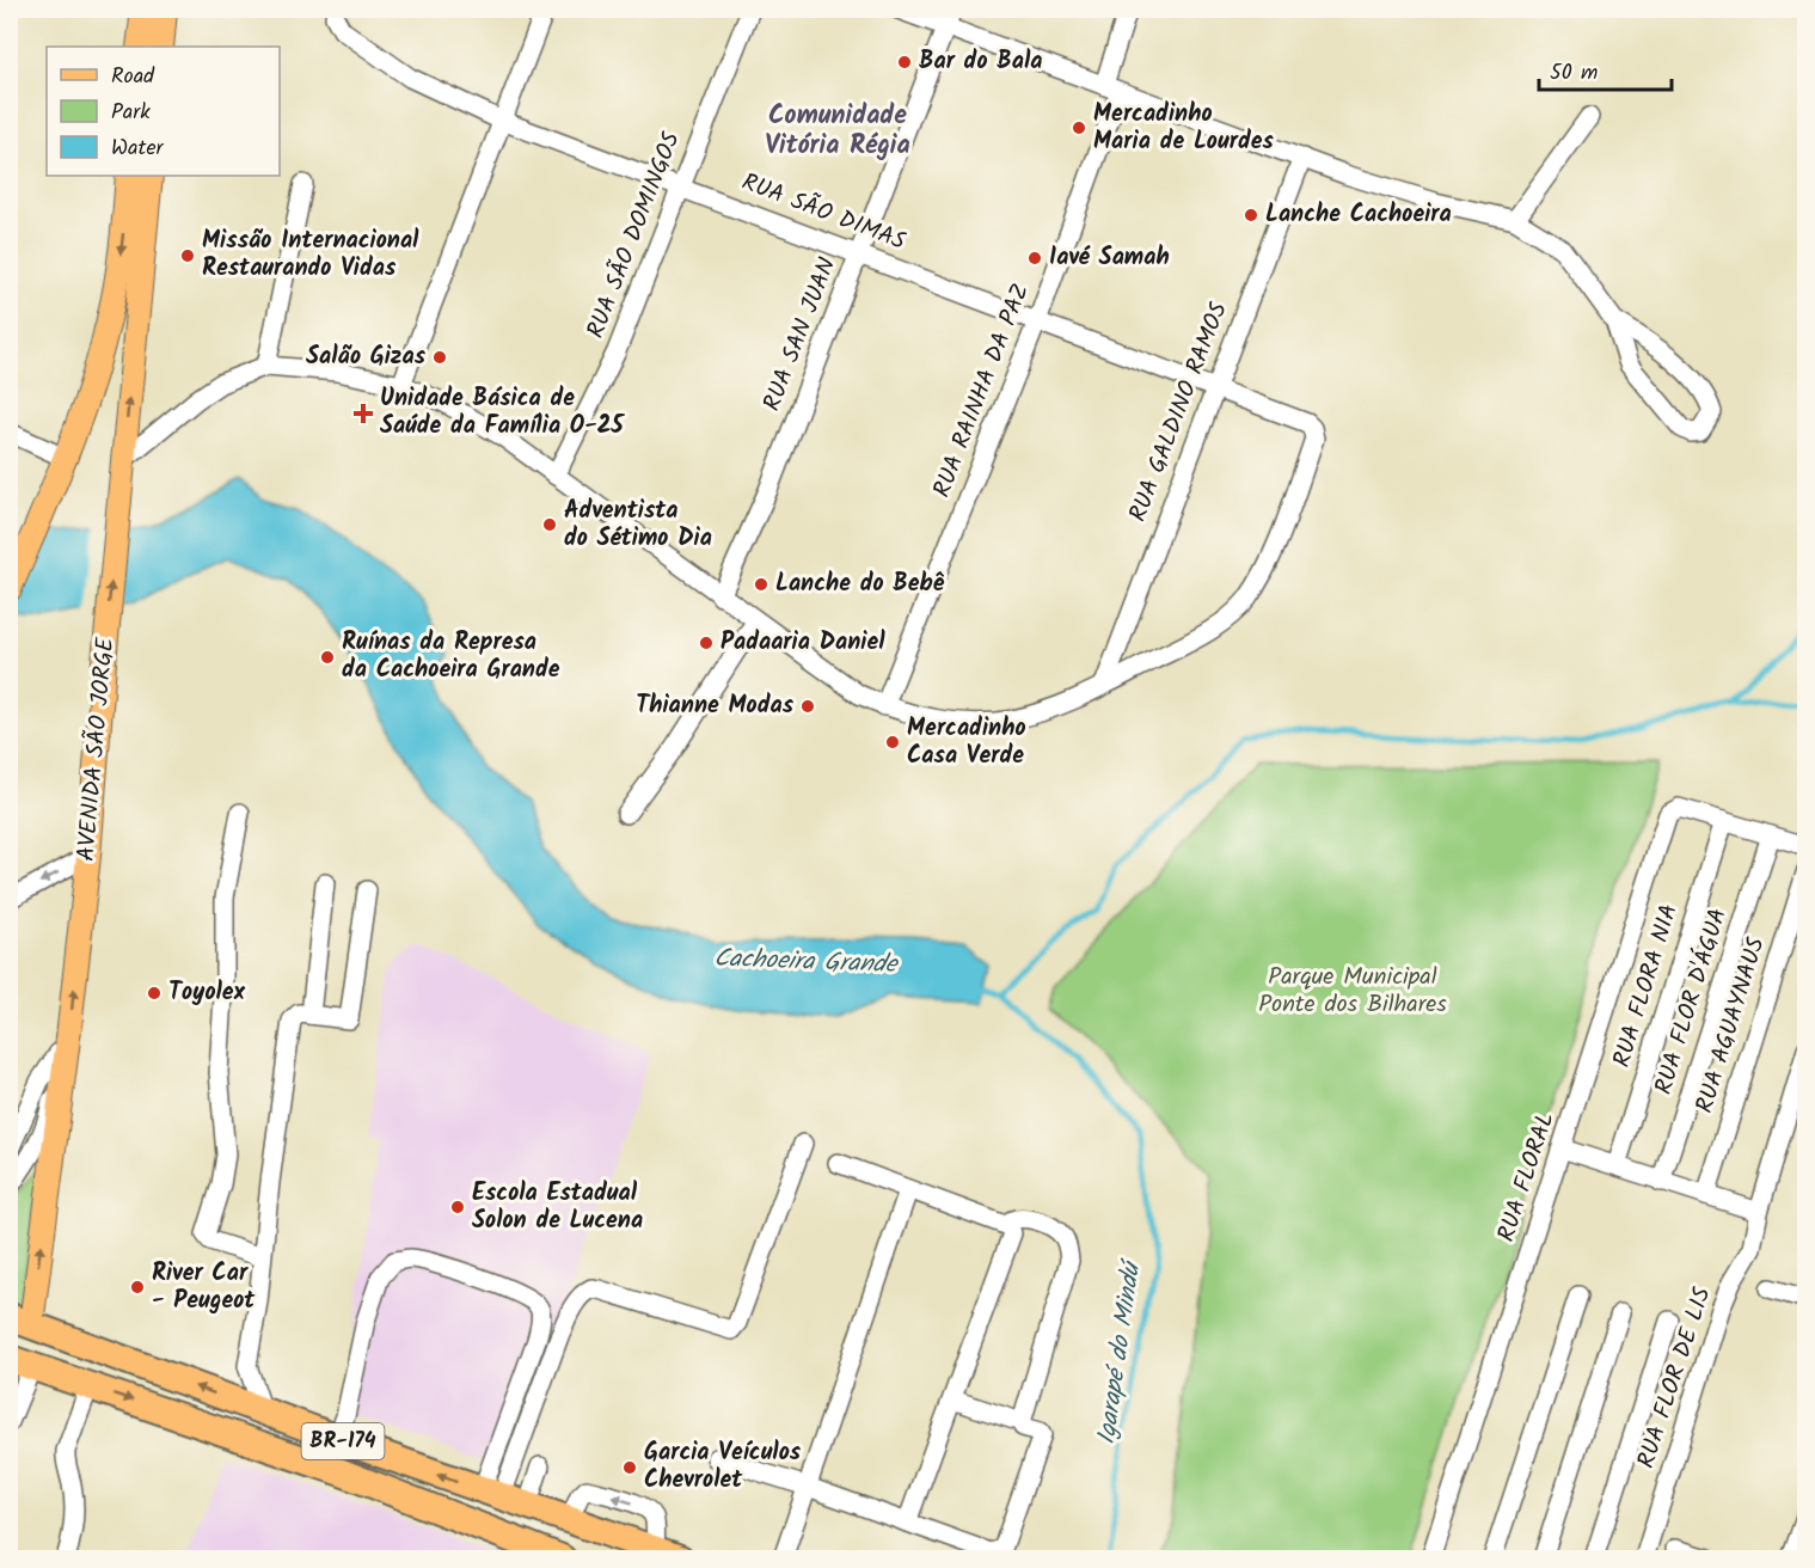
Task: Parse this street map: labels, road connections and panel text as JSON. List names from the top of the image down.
{
  "streets": {
    "highway": ["BR-174"],
    "main road": ["AVENIDA SÃO JORGE"],
    "street": [
      "RUA SÃO DIMAS",
      "RUA SÃO DOMINGOS",
      "RUA SAN JUAN",
      "RUA RAINHA DA PAZ",
      "RUA GALDINO RAMOS",
      "RUA FLORA NIA",
      "RUA FLOR D'ÁGUA",
      "RUA AGUAYNAUS",
      "RUA FLORAL",
      "RUA FLOR DE LIS"
    ]
  },
  "crossings": [
    ["RUA SÃO DIMAS", "RUA SÃO DOMINGOS"],
    ["RUA SÃO DIMAS", "RUA SAN JUAN"],
    ["RUA SÃO DIMAS", "RUA RAINHA DA PAZ"],
    ["RUA SÃO DIMAS", "RUA GALDINO RAMOS"],
    ["AVENIDA SÃO JORGE", "BR-174"],
    ["RUA FLORA NIA", "RUA FLORAL"]
  ],
  "districts": ["Comunidade Vitória Régia"],
  "water": ["Cachoeira Grande", "Igarapé do Mindú"],
  "parks": ["Parque Municipal Ponte dos Bilhares"],
  "places": {
    "other": [
      "Bar do Bala",
      "Mercadinho Maria de Lourdes",
      "Lanche Cachoeira",
      "Missão Internacional Restaurando Vidas",
      "Iavé Samah",
      "Salão Gizas",
      "Adventista do Sétimo Dia",
      "Lanche do Bebê",
      "Padaaria Daniel",
      "Ruínas da Represa da Cachoeira Grande",
      "Thianne Modas",
      "Mercadinho Casa Verde",
      "Toyolex",
      "Escola Estadual Solon de Lucena",
      "River Car - Peugeot",
      "Garcia Veículos Chevrolet"
    ],
    "health": ["Unidade Básica de Saúde da Família O-25"]
  },
  "legend": ["Road", "Park", "Water"],
  "scale_bar": "50 m"
}
